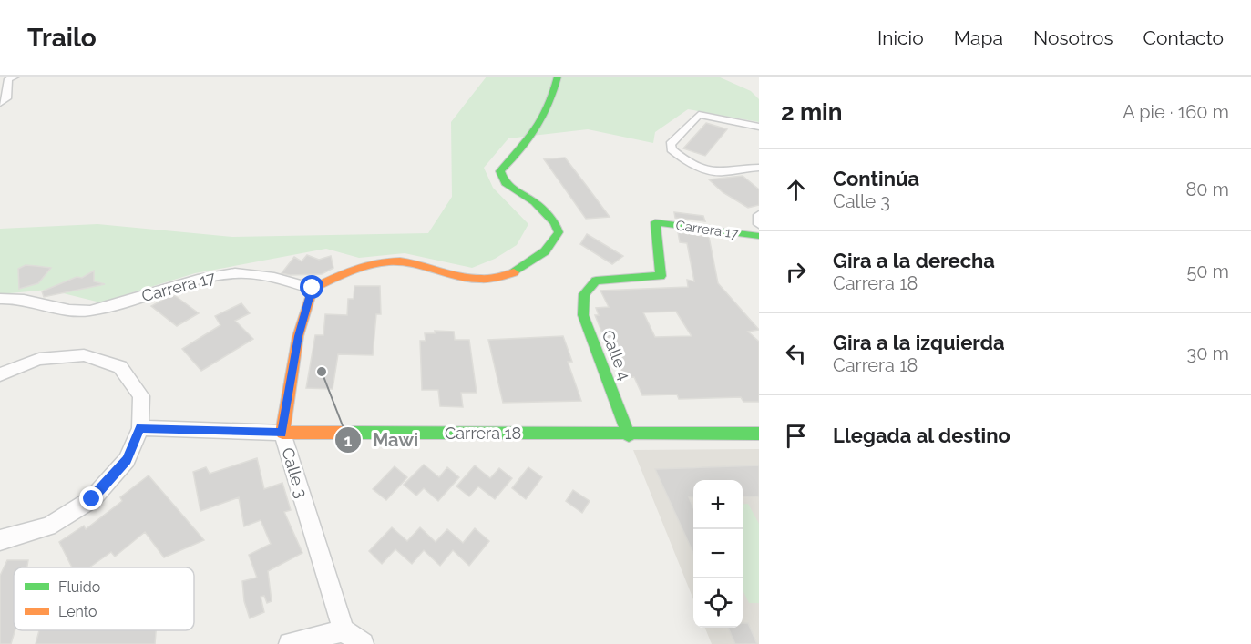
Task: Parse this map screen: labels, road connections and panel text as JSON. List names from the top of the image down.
{
  "streets": {
    "street": [
      "Carrera 17",
      "Calle 4",
      "Carrera 18",
      "Calle 3"
    ]
  },
  "crossings": [
    ["Carrera 17", "Calle 4"],
    ["Carrera 17", "Calle 3"],
    ["Calle 4", "Carrera 18"],
    ["Carrera 18", "Calle 3"]
  ],
  "places": ["Mawi"],
  "legend": ["Fluido", "Lento"],
  "page": {
    "header": "Trailo",
    "nav": [
      "Inicio",
      "Mapa",
      "Nosotros",
      "Contacto"
    ],
    "heading": ["2 min", "A pie · 160 m"],
    "list": [
      ["Continúa", "Calle 3", "80 m"],
      ["Gira a la derecha", "Carrera 18", "50 m"],
      ["Gira a la izquierda", "Carrera 18", "30 m"],
      "Llegada al destino"
    ],
    "map_buttons": ["+", "−"]
  }
}
